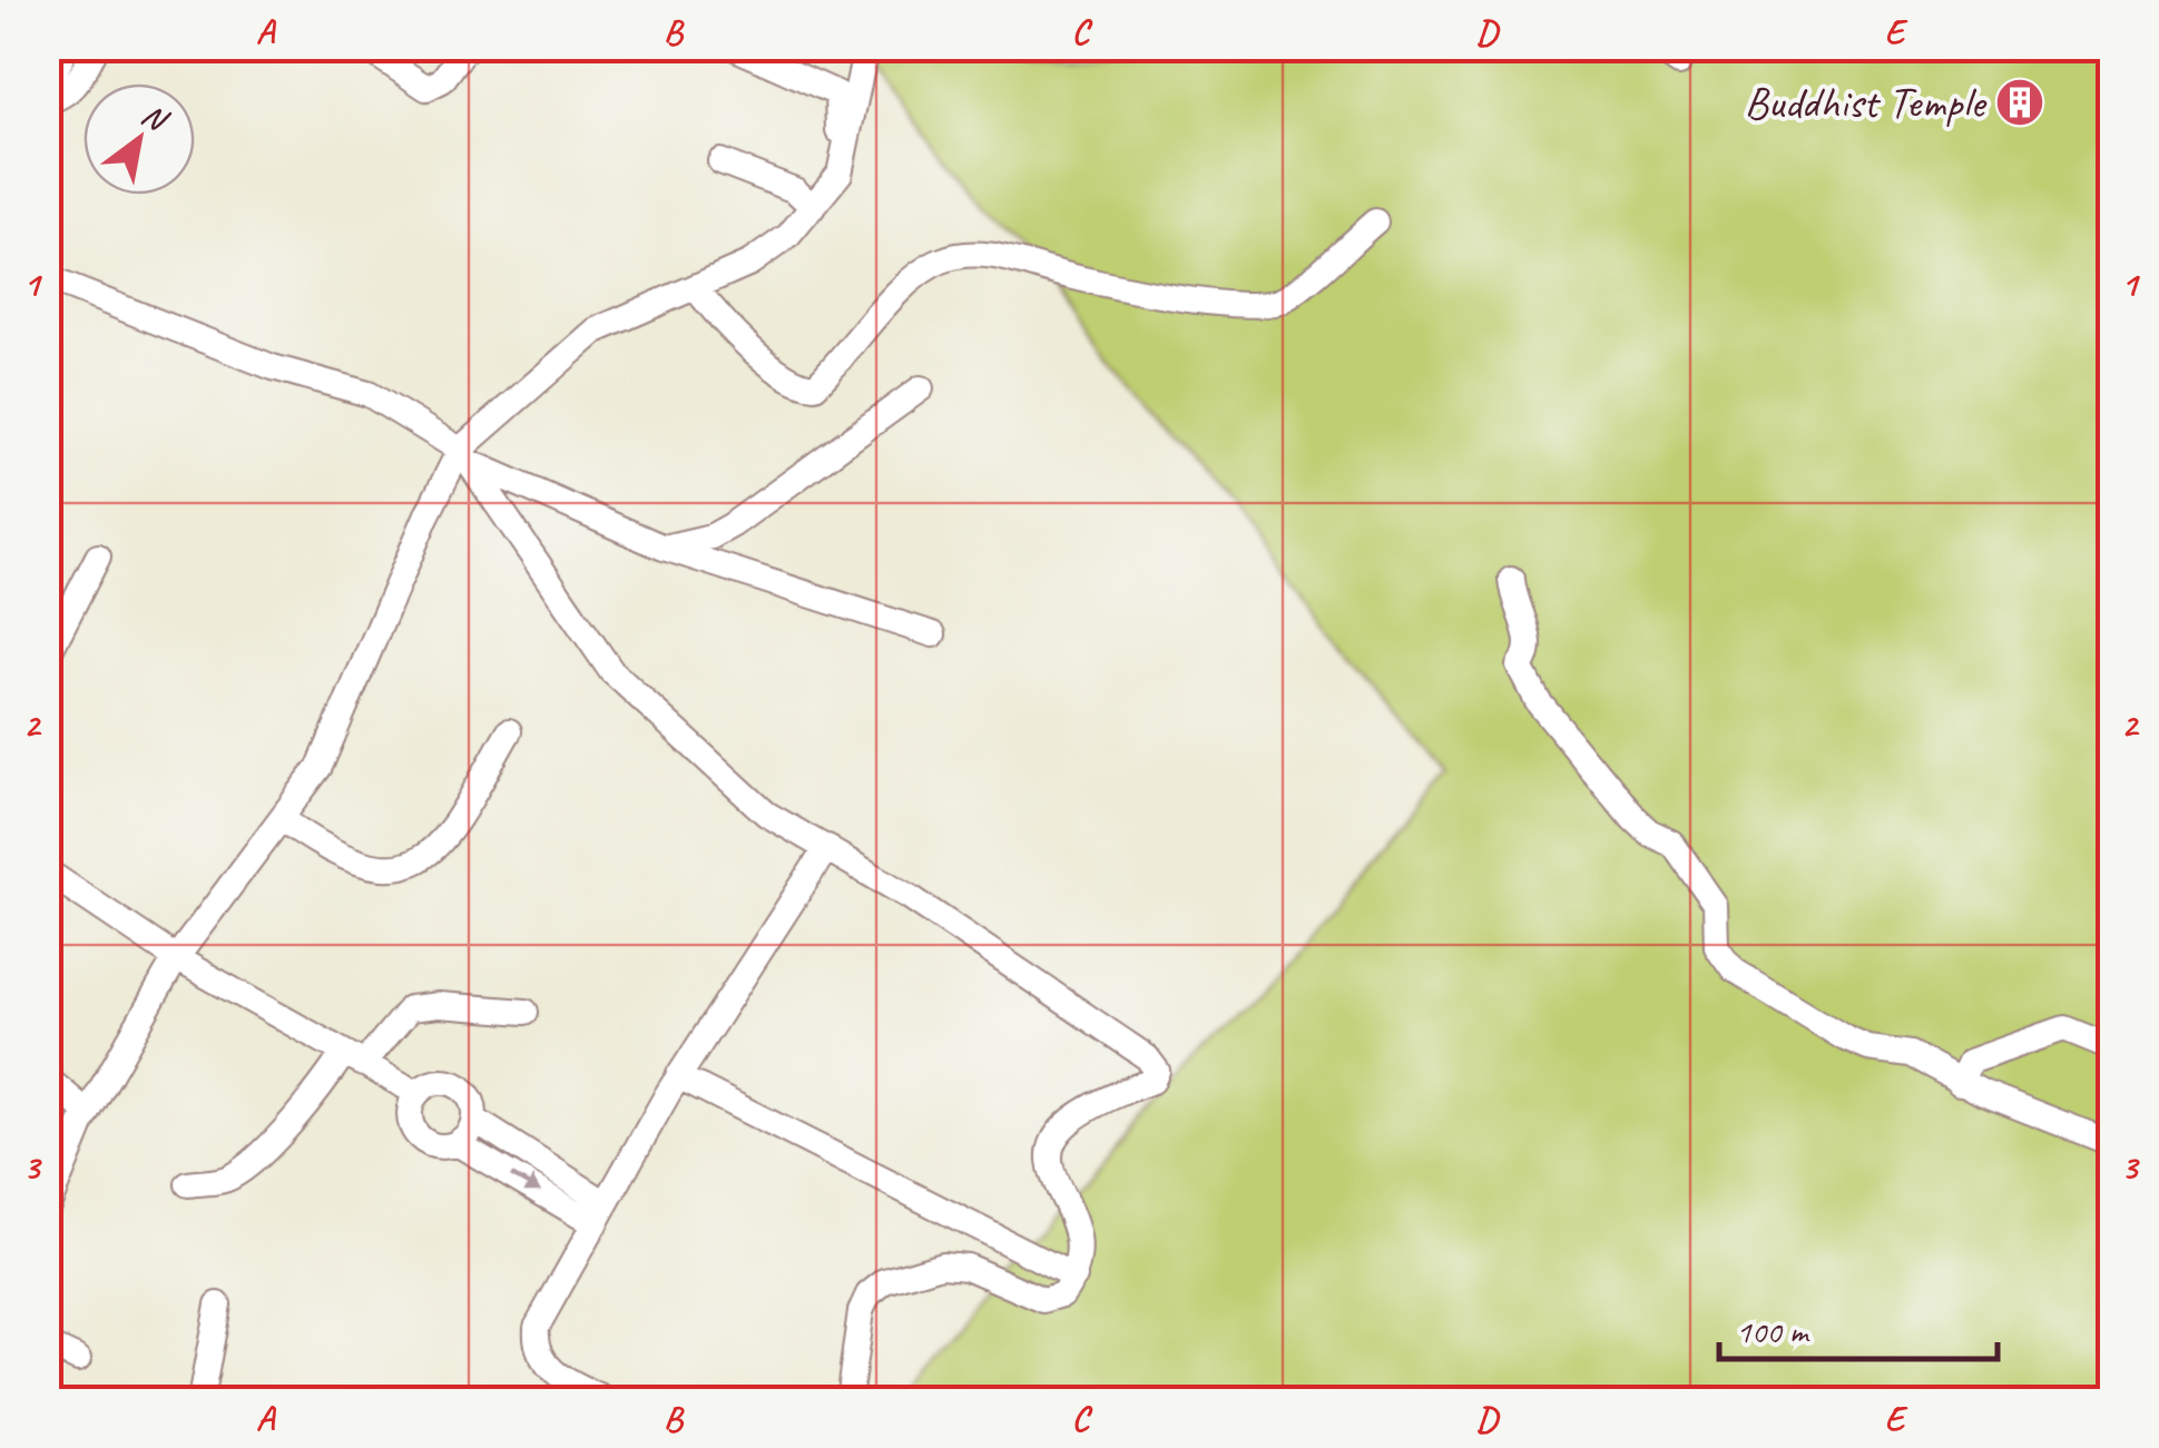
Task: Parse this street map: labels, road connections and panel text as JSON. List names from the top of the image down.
{
  "places": {
    "building": ["Buddhist Temple"]
  },
  "scale_bar": "100 m",
  "north": "top right",
  "grid": {
    "columns": [
      "A",
      "B",
      "C",
      "D",
      "E"
    ],
    "rows": ["1", "2", "3"]
  }
}
